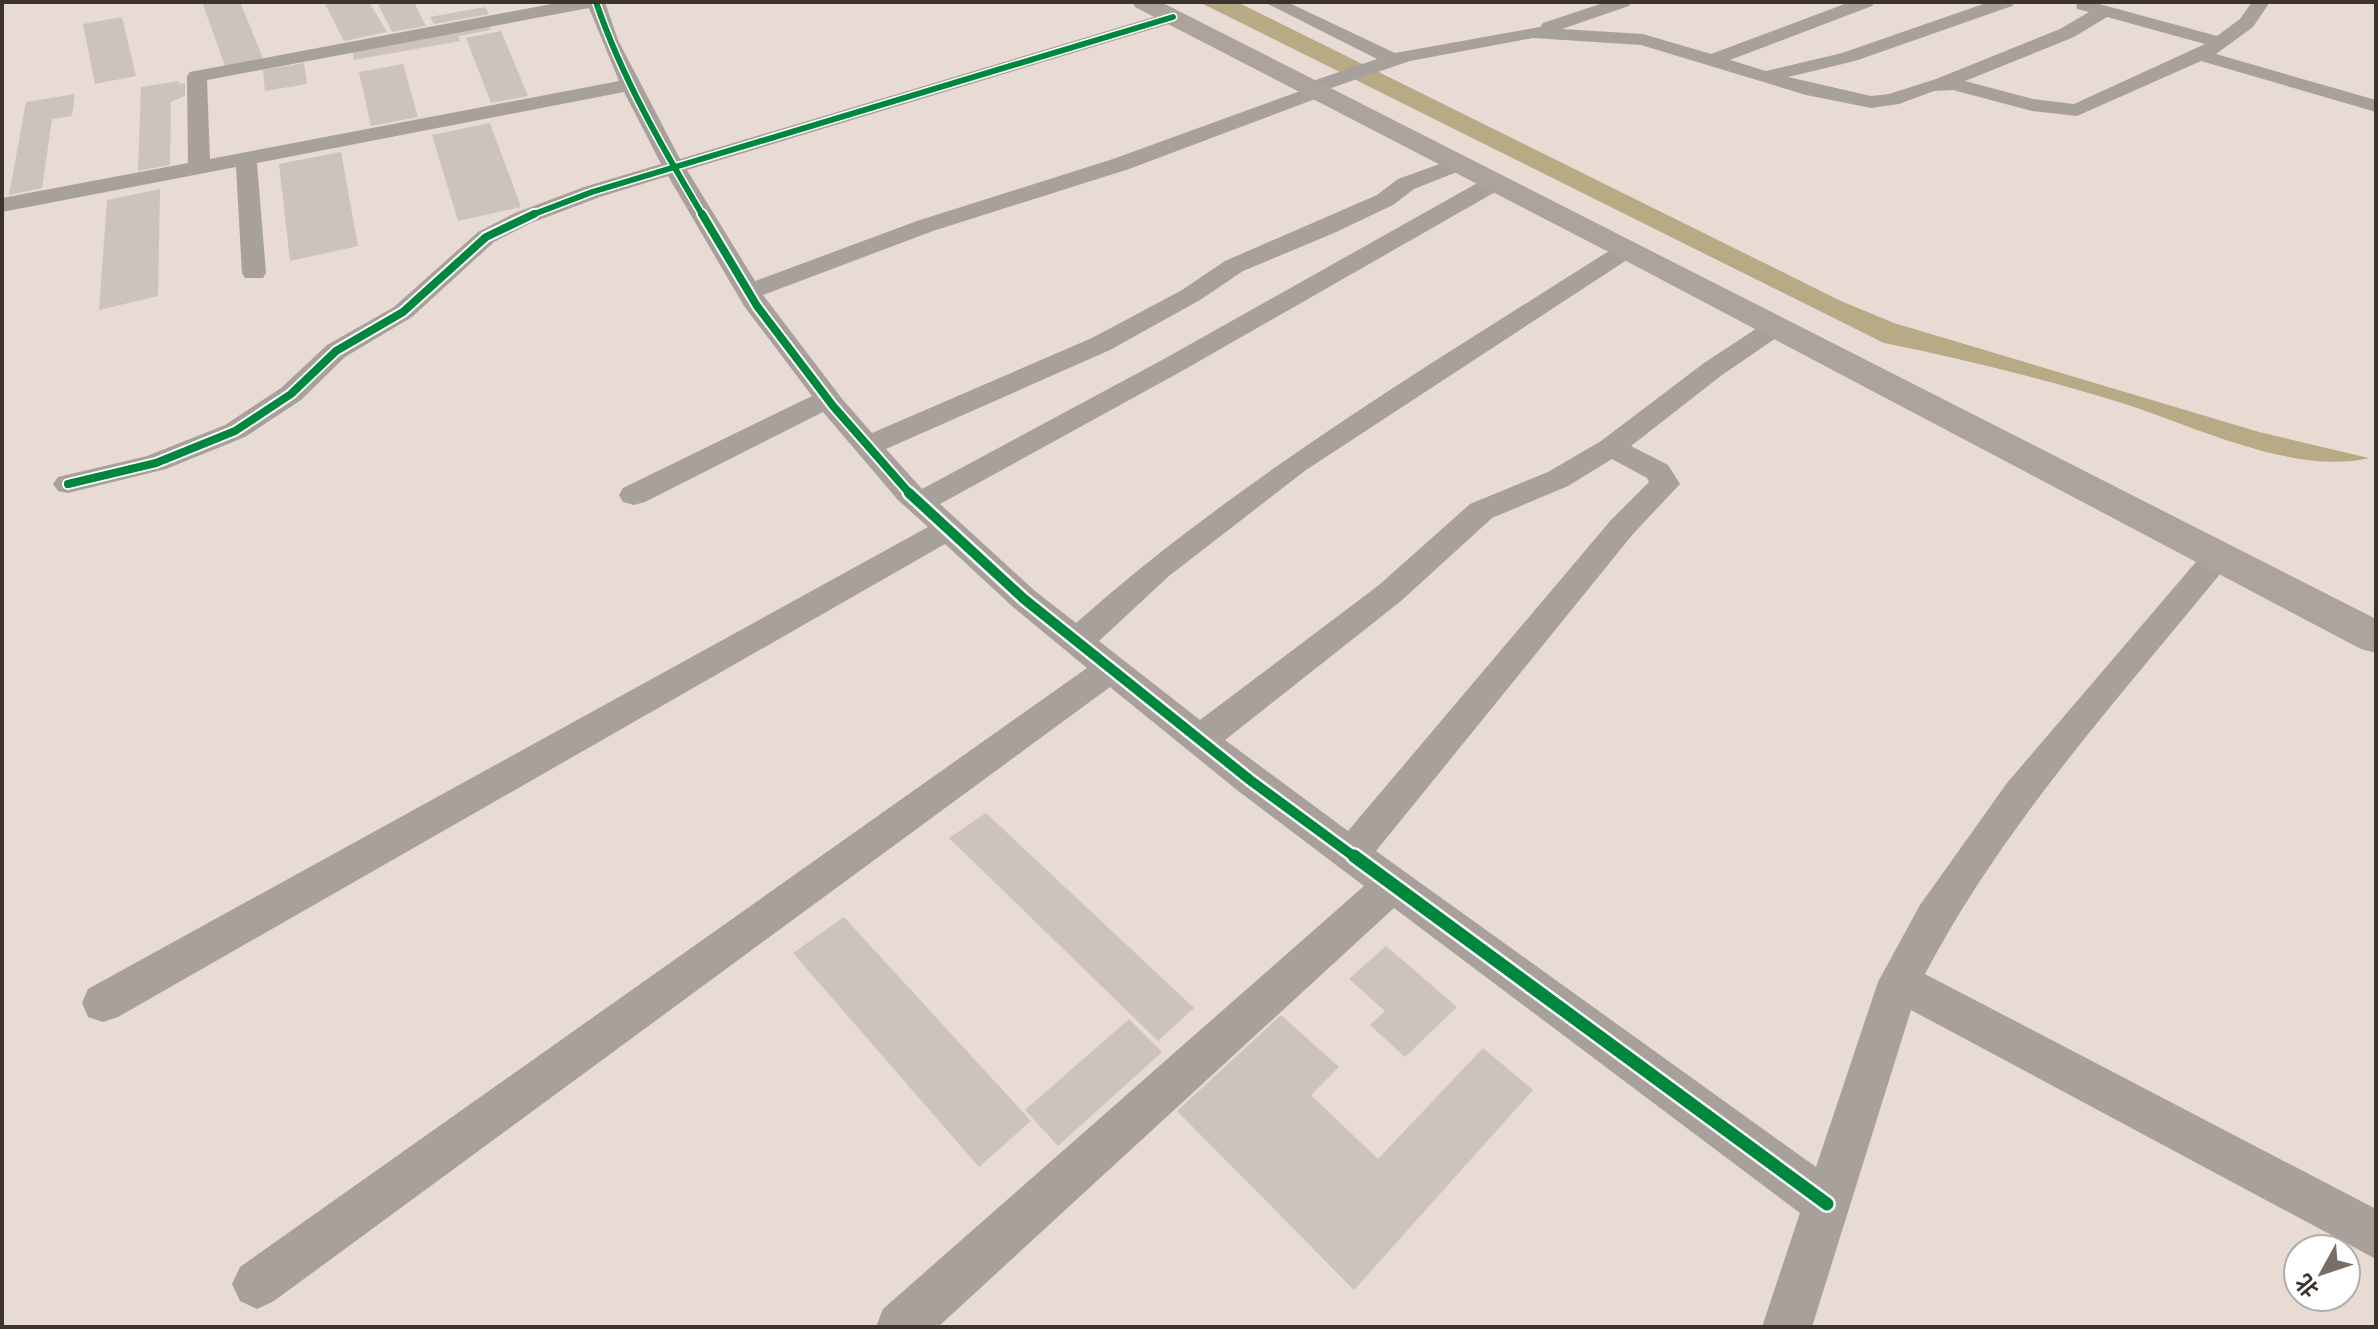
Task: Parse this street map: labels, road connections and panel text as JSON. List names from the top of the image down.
{
  "north": "bottom left"
}
